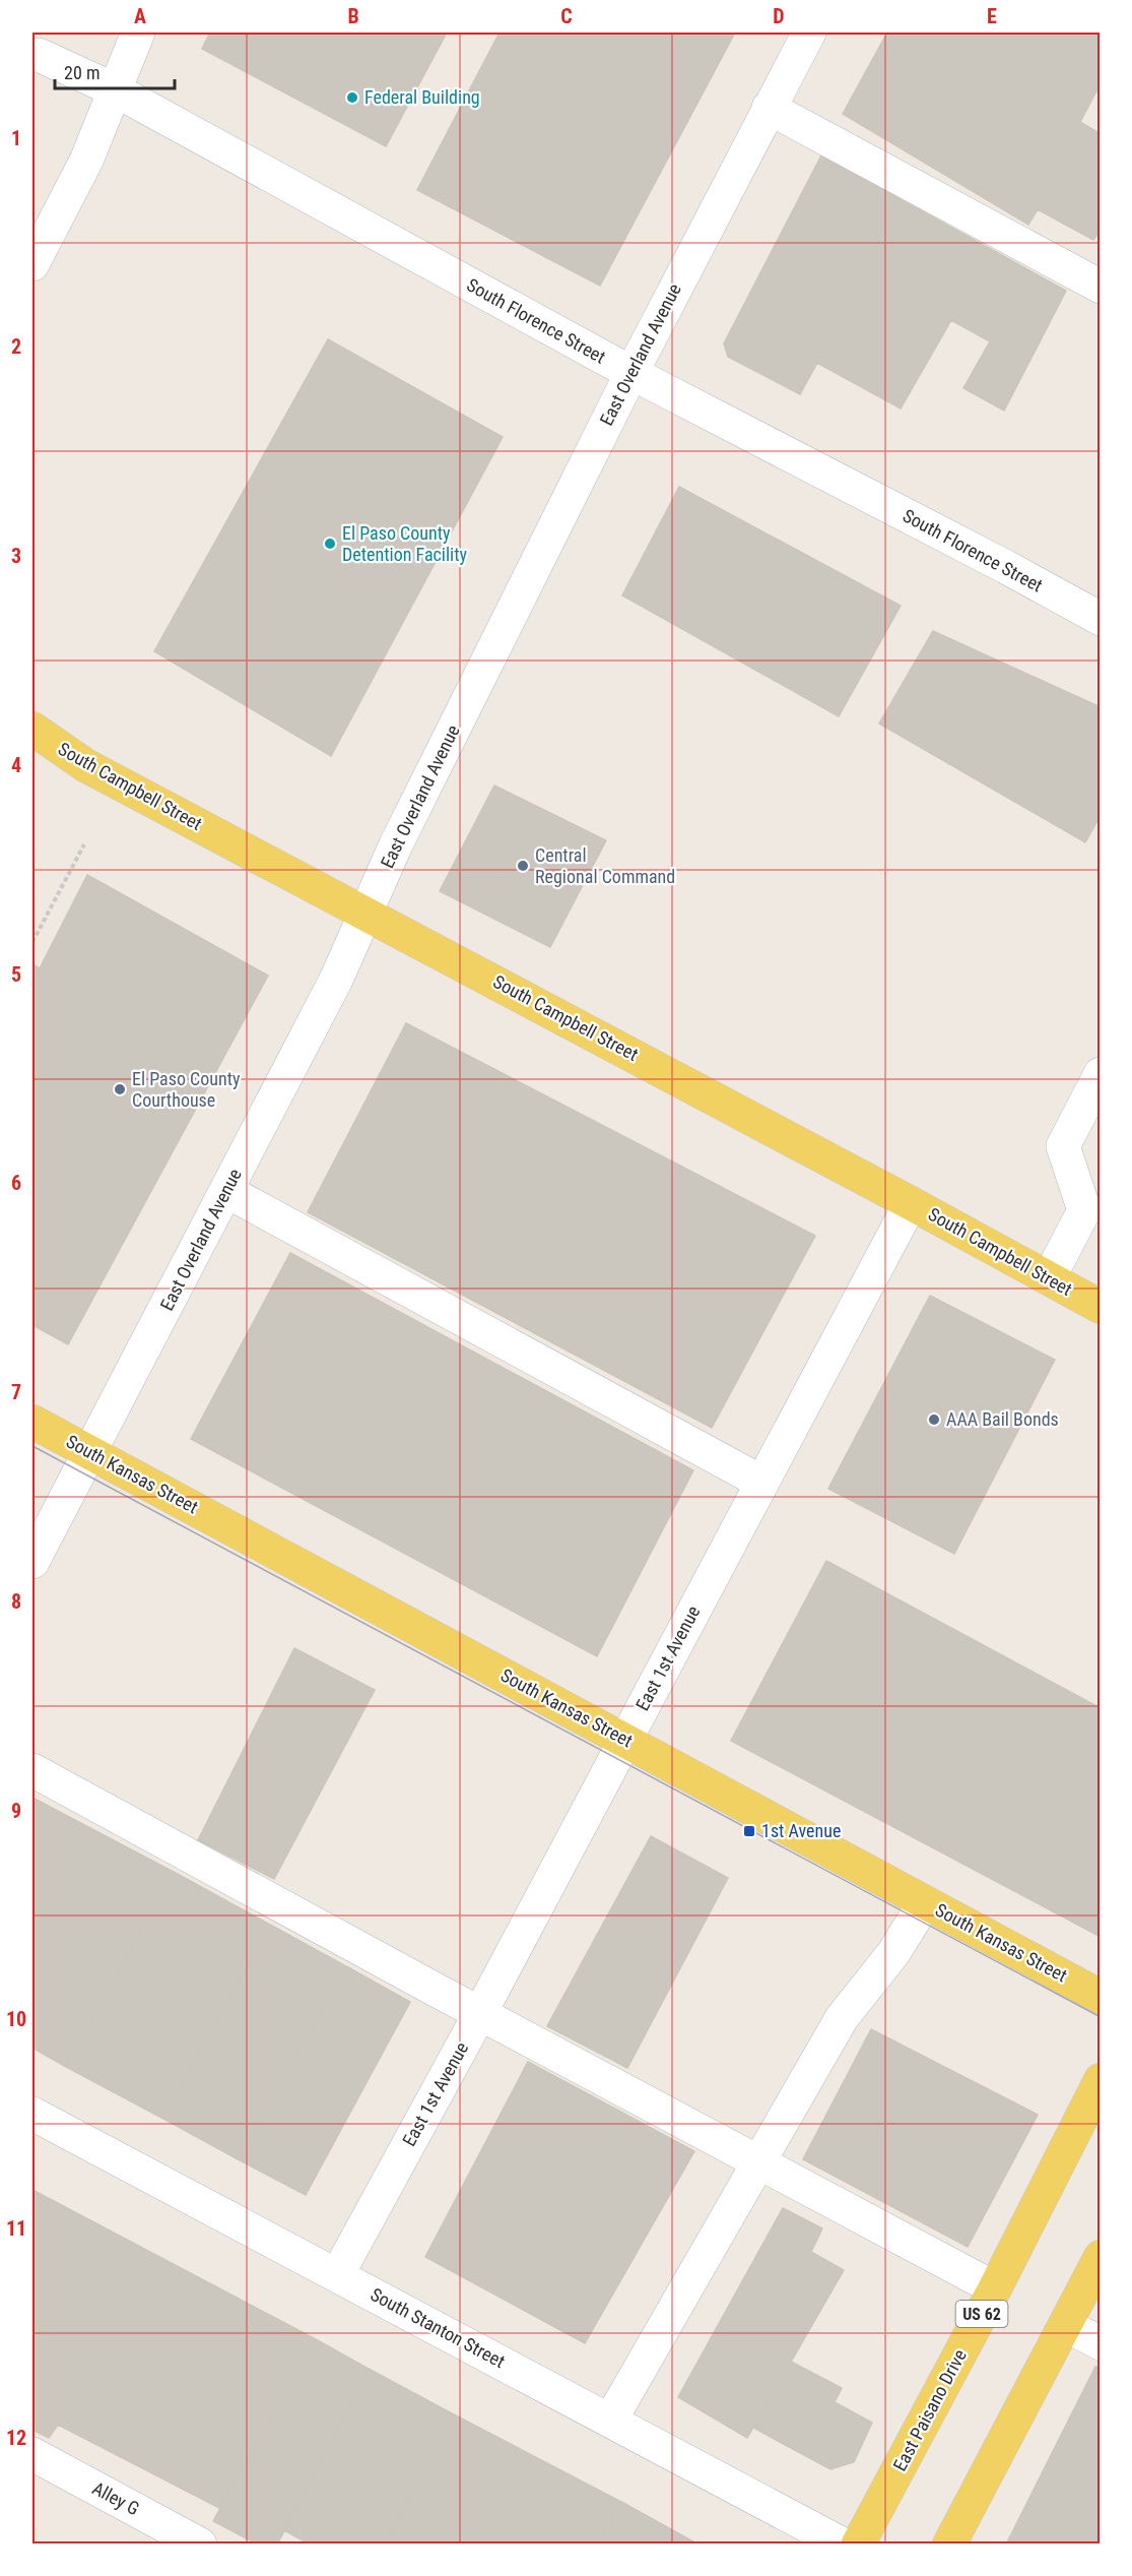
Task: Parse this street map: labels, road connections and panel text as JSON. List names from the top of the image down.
{
  "streets": {
    "main road": [
      "South Campbell Street",
      "South Kansas Street",
      "US 62",
      "East Paisano Drive"
    ],
    "street": [
      "South Florence Street",
      "East Overland Avenue",
      "East 1st Avenue",
      "South Stanton Street",
      "Alley G"
    ]
  },
  "crossings": [
    ["South Florence Street", "East Overland Avenue"],
    ["East Overland Avenue", "South Campbell Street"],
    ["East Overland Avenue", "South Kansas Street"],
    ["South Campbell Street", "East 1st Avenue"],
    ["South Kansas Street", "East 1st Avenue"],
    ["East 1st Avenue", "South Stanton Street"]
  ],
  "places": {
    "other": [
      "Federal Building",
      "El Paso County Detention Facility",
      "Central Regional Command",
      "El Paso County Courthouse",
      "AAA Bail Bonds"
    ],
    "transit": ["1st Avenue"]
  },
  "scale_bar": "20 m",
  "grid": {
    "columns": [
      "A",
      "B",
      "C",
      "D",
      "E"
    ],
    "rows": [
      "1",
      "2",
      "3",
      "4",
      "5",
      "6",
      "7",
      "8",
      "9",
      "10",
      "11",
      "12"
    ]
  }
}
